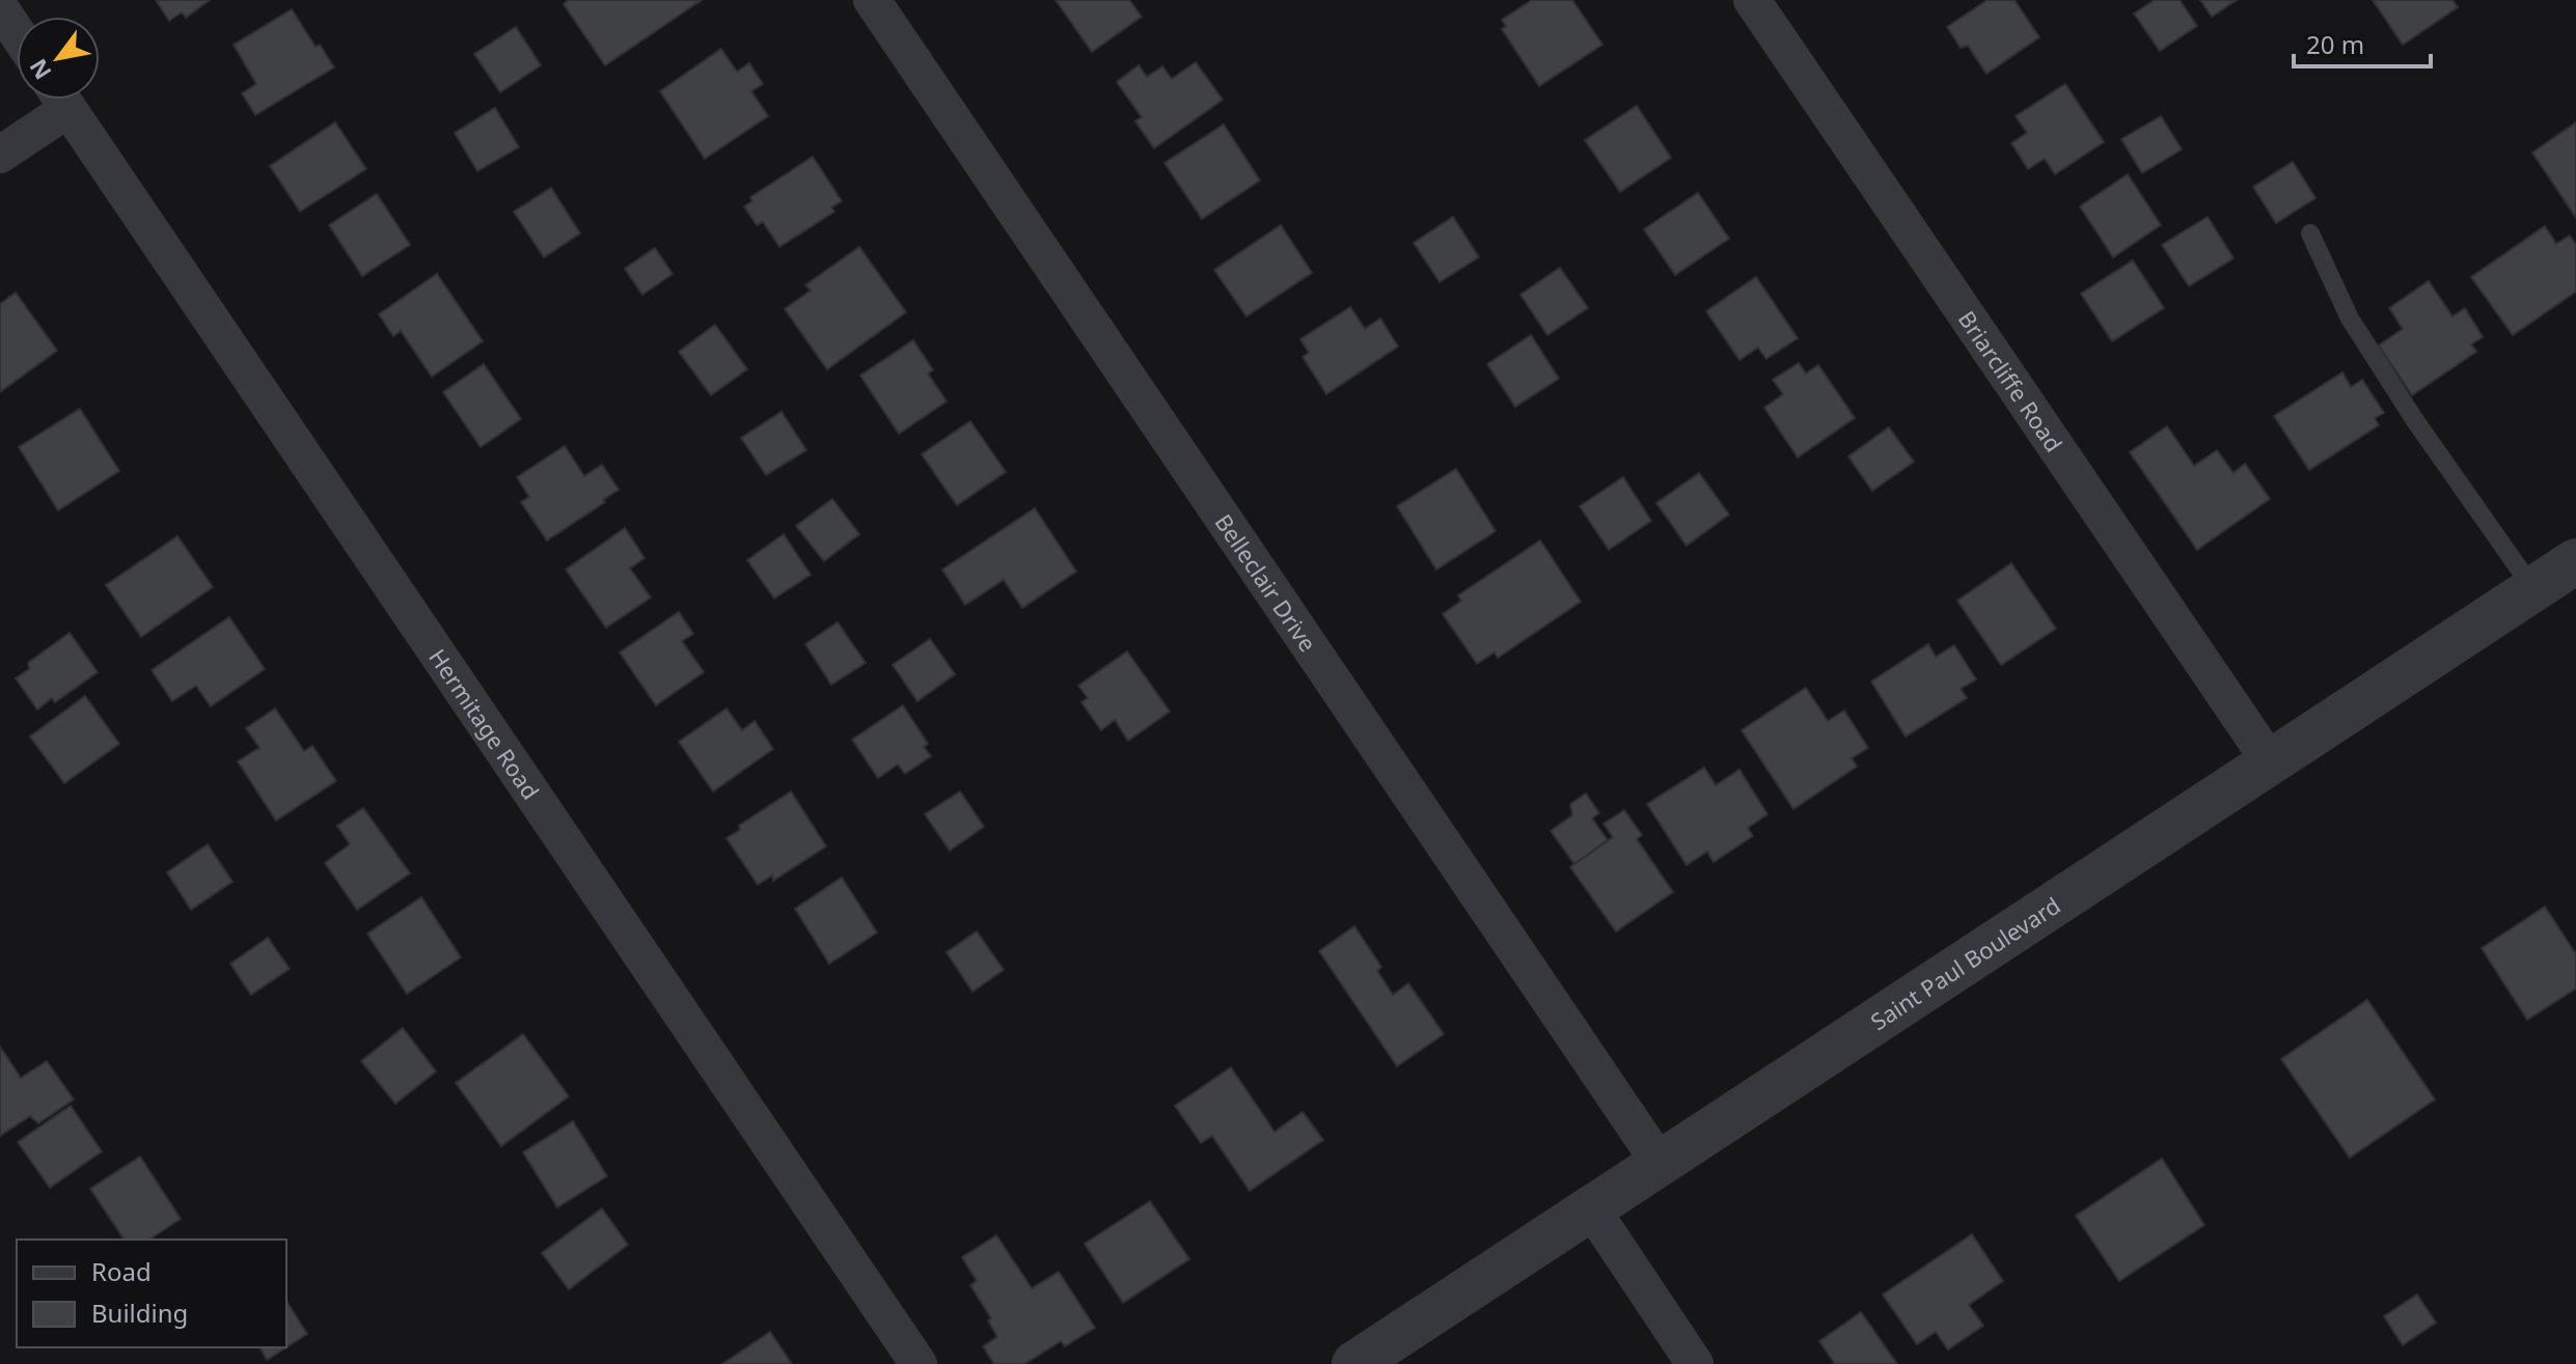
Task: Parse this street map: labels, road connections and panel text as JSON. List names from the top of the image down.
{
  "streets": {
    "street": [
      "Briarcliffe Road",
      "Belleclair Drive",
      "Hermitage Road",
      "Saint Paul Boulevard"
    ]
  },
  "crossings": [
    ["Briarcliffe Road", "Saint Paul Boulevard"],
    ["Belleclair Drive", "Saint Paul Boulevard"]
  ],
  "legend": ["Road", "Building"],
  "scale_bar": "20 m",
  "north": "bottom left"
}
